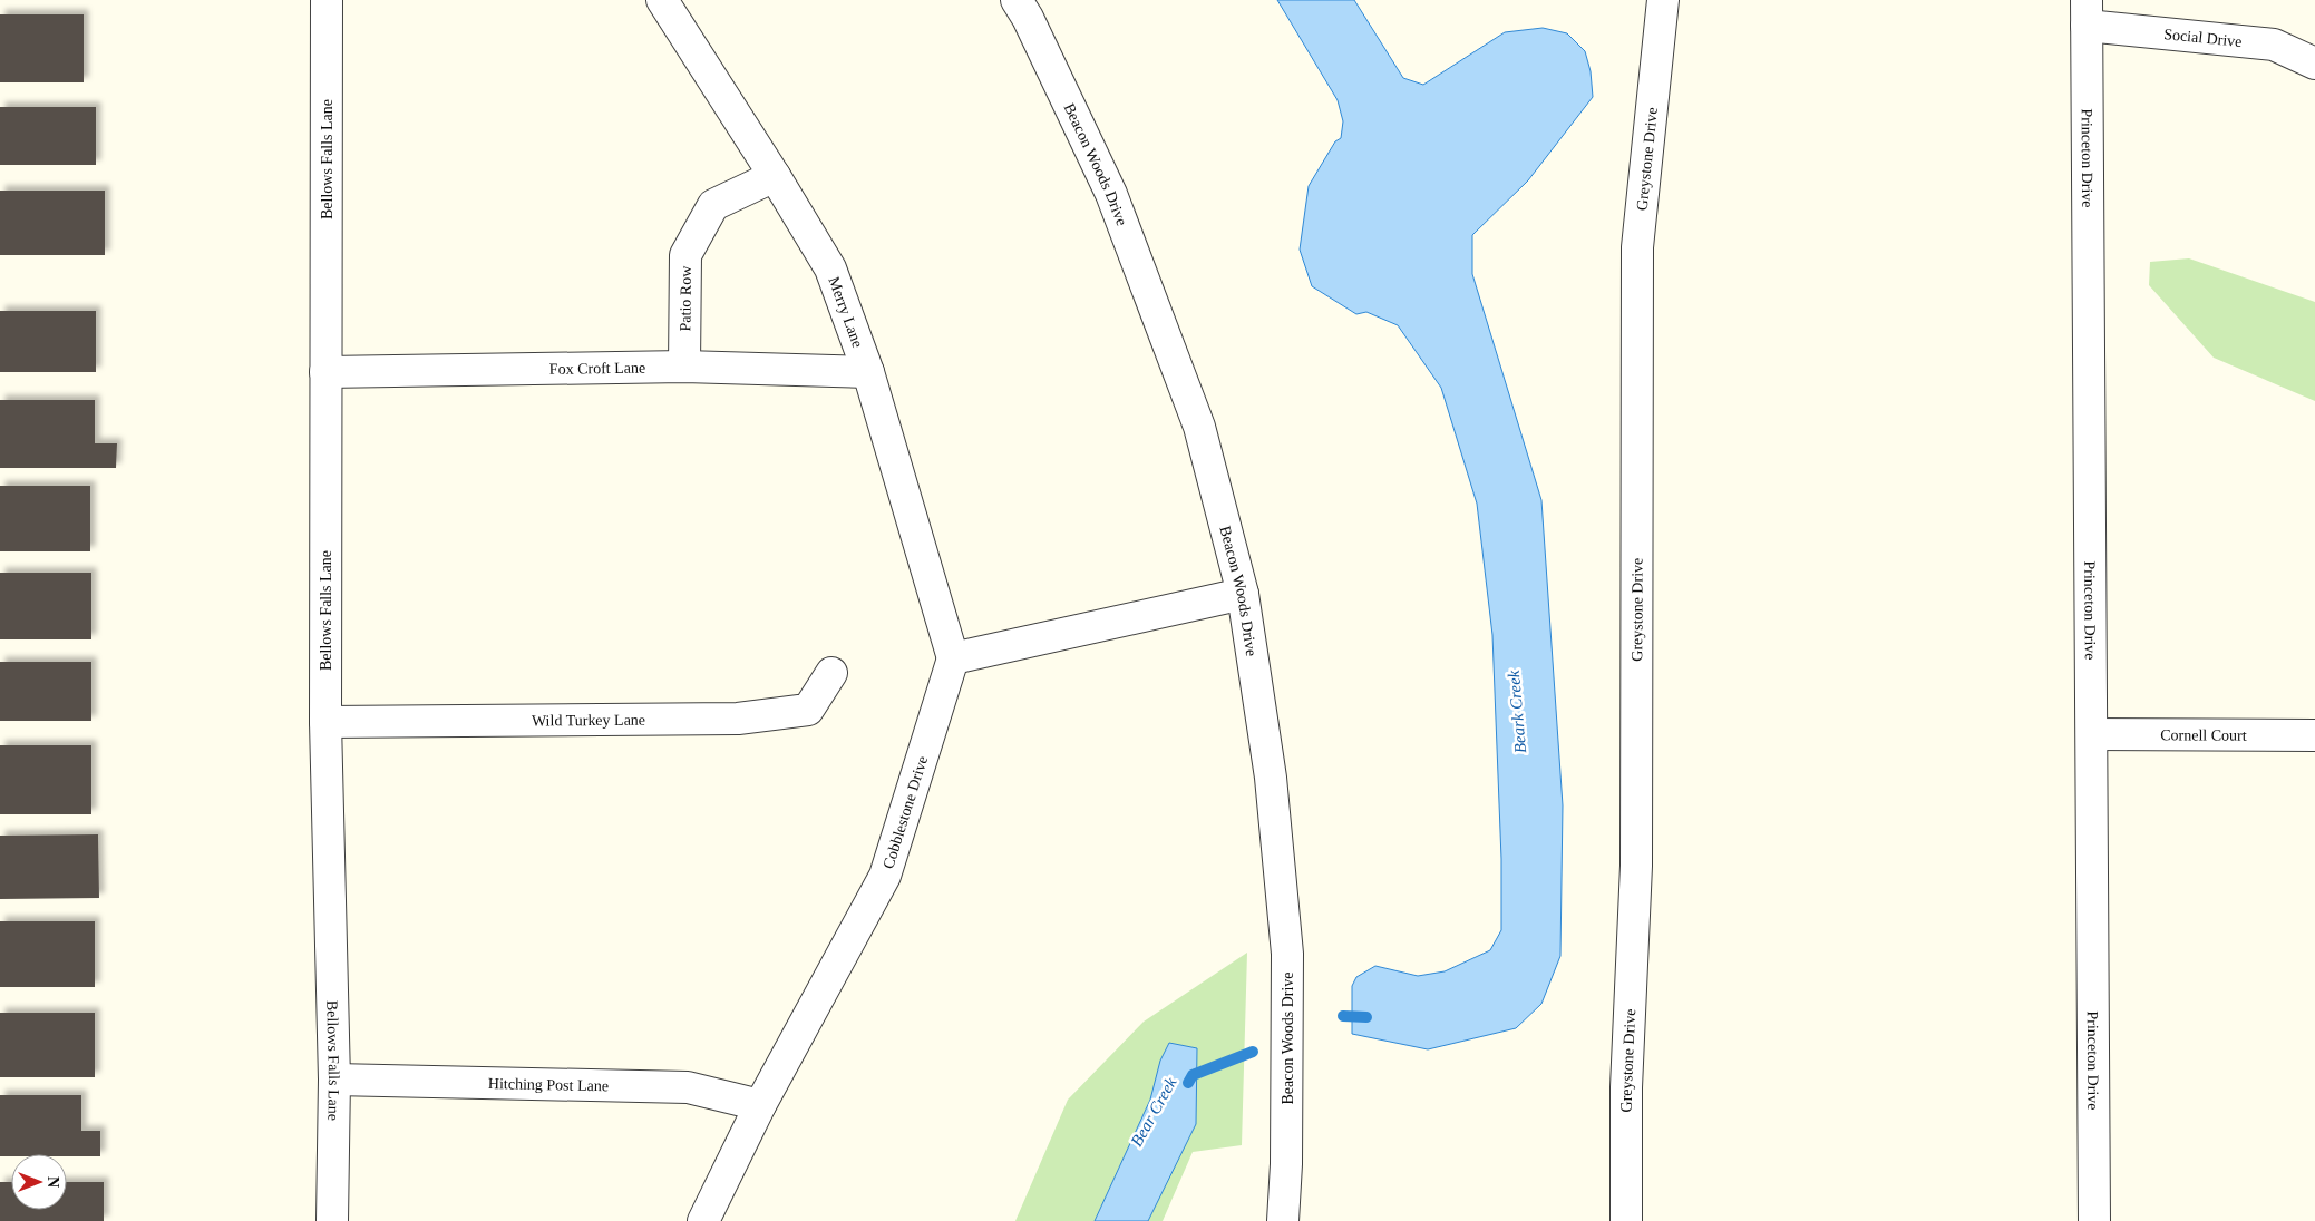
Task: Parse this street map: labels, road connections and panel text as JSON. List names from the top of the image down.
{
  "streets": {
    "street": [
      "Social Drive",
      "Bellows Falls Lane",
      "Greystone Drive",
      "Princeton Drive",
      "Beacon Woods Drive",
      "Patio Row",
      "Merry Lane",
      "Fox Croft Lane",
      "Wild Turkey Lane",
      "Cornell Court",
      "Cobblestone Drive",
      "Hitching Post Lane"
    ]
  },
  "crossings": [
    ["Social Drive", "Princeton Drive"],
    ["Bellows Falls Lane", "Fox Croft Lane"],
    ["Bellows Falls Lane", "Wild Turkey Lane"],
    ["Bellows Falls Lane", "Hitching Post Lane"],
    ["Princeton Drive", "Cornell Court"],
    ["Patio Row", "Merry Lane"],
    ["Patio Row", "Fox Croft Lane"],
    ["Merry Lane", "Fox Croft Lane"],
    ["Merry Lane", "Cobblestone Drive"],
    ["Cobblestone Drive", "Hitching Post Lane"]
  ],
  "water": ["Beark Creek", "Bear Creek"],
  "north": "right"
}
